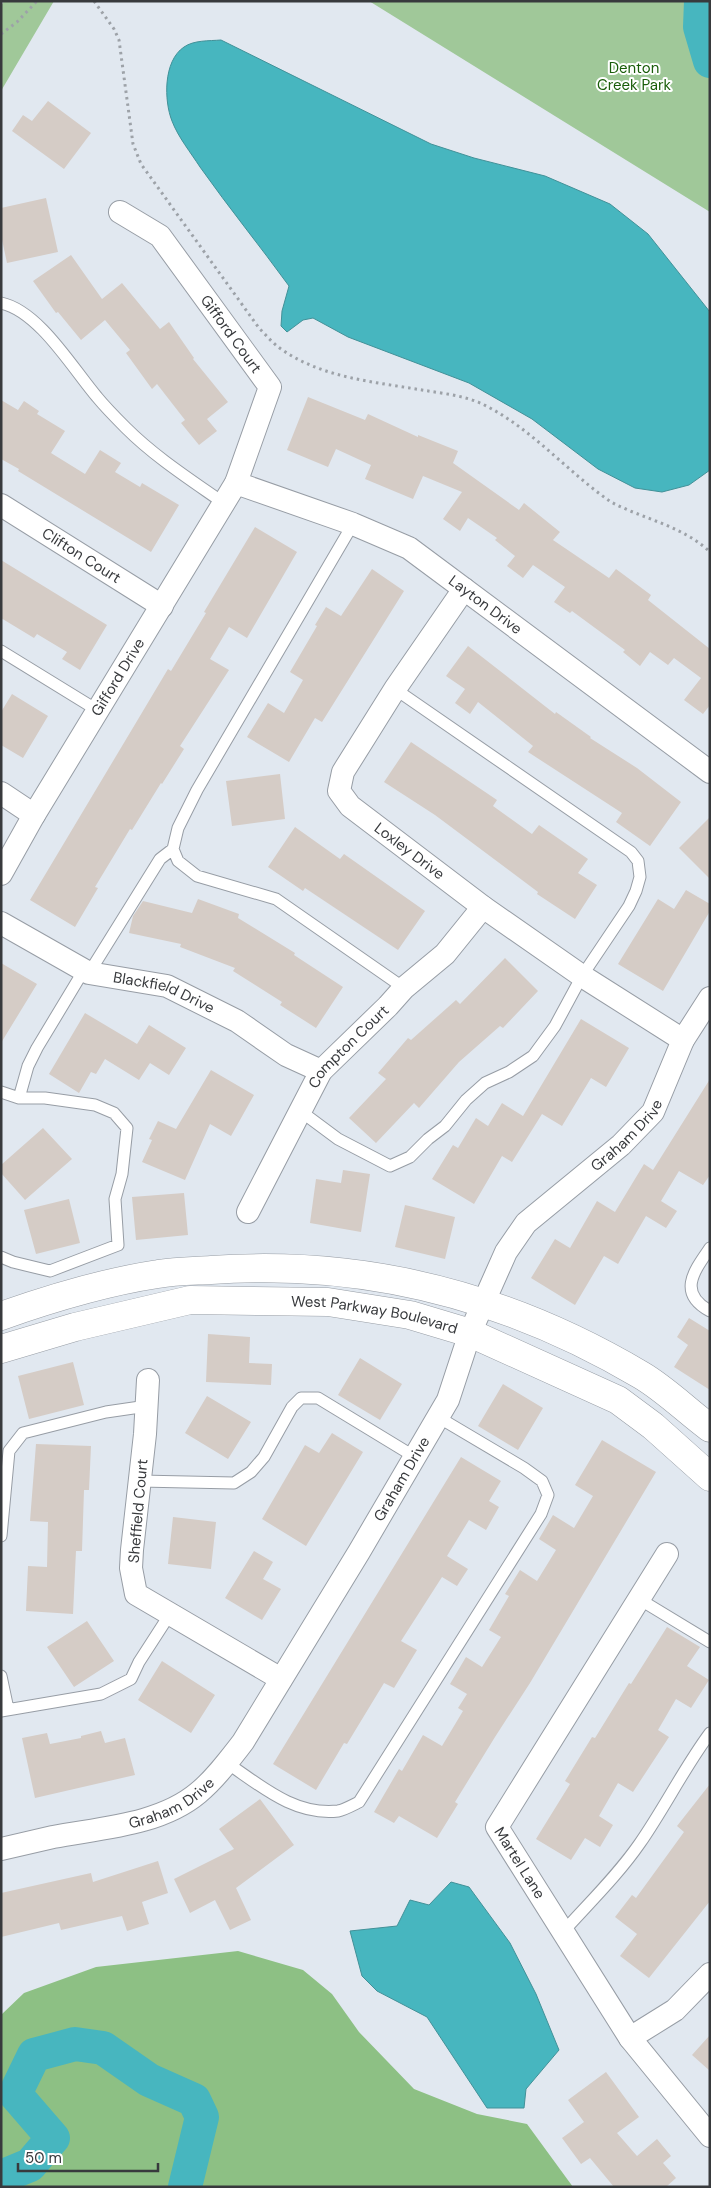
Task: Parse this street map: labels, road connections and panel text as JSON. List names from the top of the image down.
{
  "streets": {
    "street": [
      "Gifford Court",
      "Clifton Court",
      "Layton Drive",
      "Gifford Drive",
      "Loxley Drive",
      "Blackfield Drive",
      "Compton Court",
      "Graham Drive",
      "West Parkway Boulevard",
      "Sheffield Court",
      "Martel Lane"
    ]
  },
  "crossings": [
    ["Gifford Court", "Layton Drive"],
    ["Gifford Court", "Gifford Drive"],
    ["Clifton Court", "Gifford Drive"],
    ["Layton Drive", "Gifford Drive"],
    ["Layton Drive", "Loxley Drive"],
    ["Loxley Drive", "Compton Court"],
    ["Loxley Drive", "Graham Drive"],
    ["Blackfield Drive", "Compton Court"],
    ["Graham Drive", "West Parkway Boulevard"],
    ["Graham Drive", "Sheffield Court"]
  ],
  "parks": ["Denton Creek Park"],
  "scale_bar": "50 m"
}
